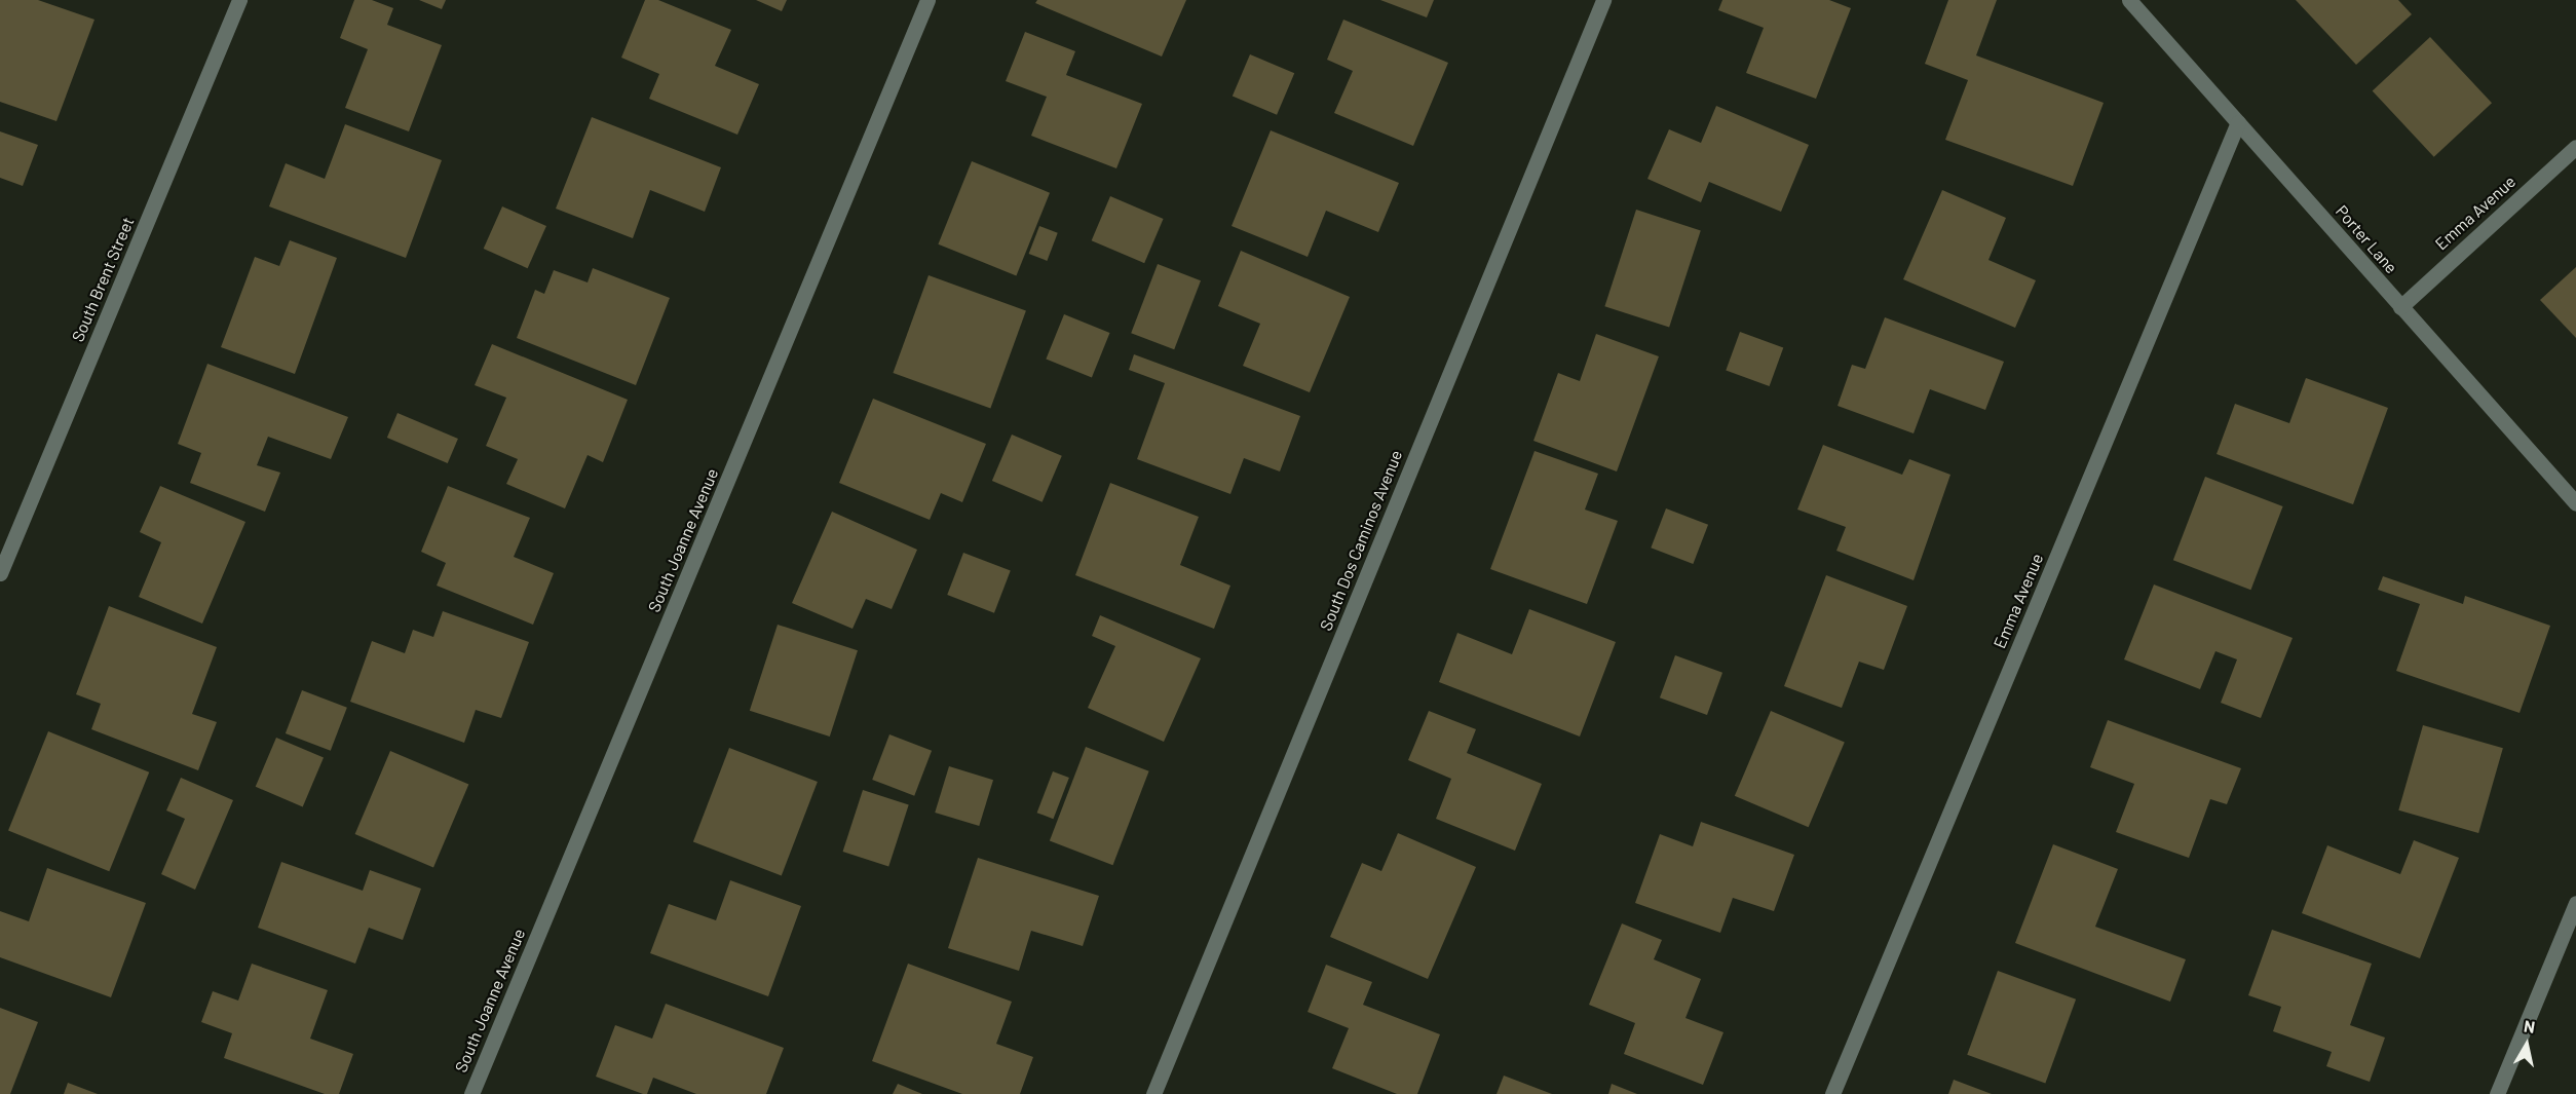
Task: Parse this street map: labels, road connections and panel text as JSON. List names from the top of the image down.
{
  "streets": {
    "street": [
      "Emma Avenue",
      "Porter Lane",
      "South Brent Street",
      "South Joanne Avenue",
      "South Dos Caminos Avenue"
    ]
  },
  "crossings": [
    ["Emma Avenue", "Porter Lane"]
  ],
  "north": "top"
}
